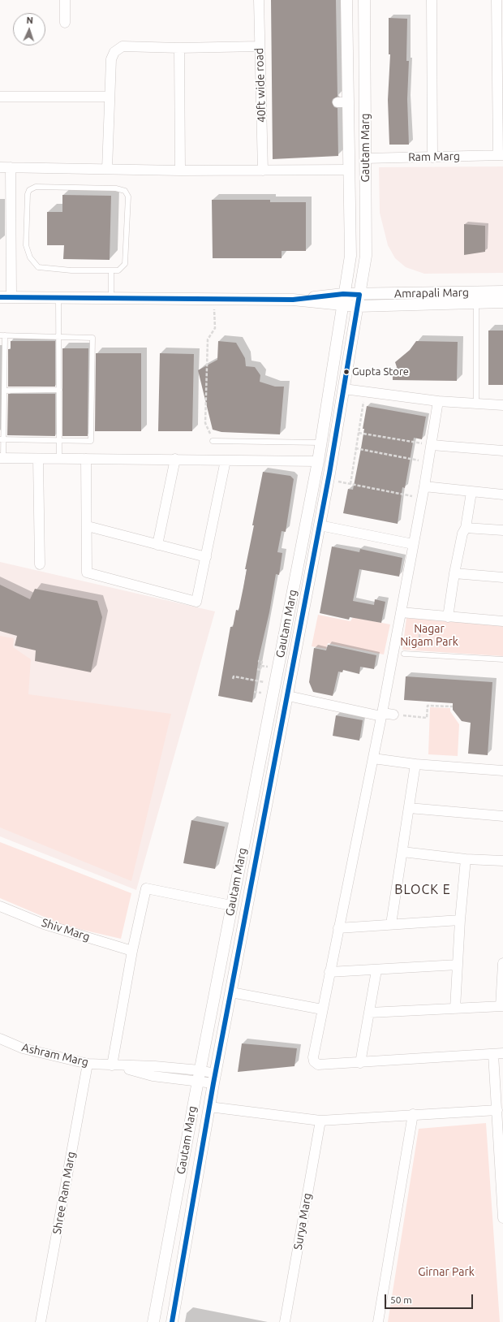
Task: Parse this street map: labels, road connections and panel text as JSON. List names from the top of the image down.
{
  "streets": {
    "street": [
      "40ft wide road",
      "Gautam Marg",
      "Ram Marg",
      "Amrapali Marg",
      "Shiv Marg",
      "Ashram Marg",
      "Shree Ram Marg",
      "Surya Marg"
    ]
  },
  "crossings": [
    ["Gautam Marg", "Ram Marg"],
    ["Gautam Marg", "Amrapali Marg"],
    ["Gautam Marg", "Ashram Marg"],
    ["Ashram Marg", "Shree Ram Marg"]
  ],
  "districts": ["BLOCK E"],
  "parks": ["Nagar Nigam Park", "Girnar Park"],
  "places": ["Gupta Store"],
  "scale_bar": "50 m",
  "north": "top"
}
